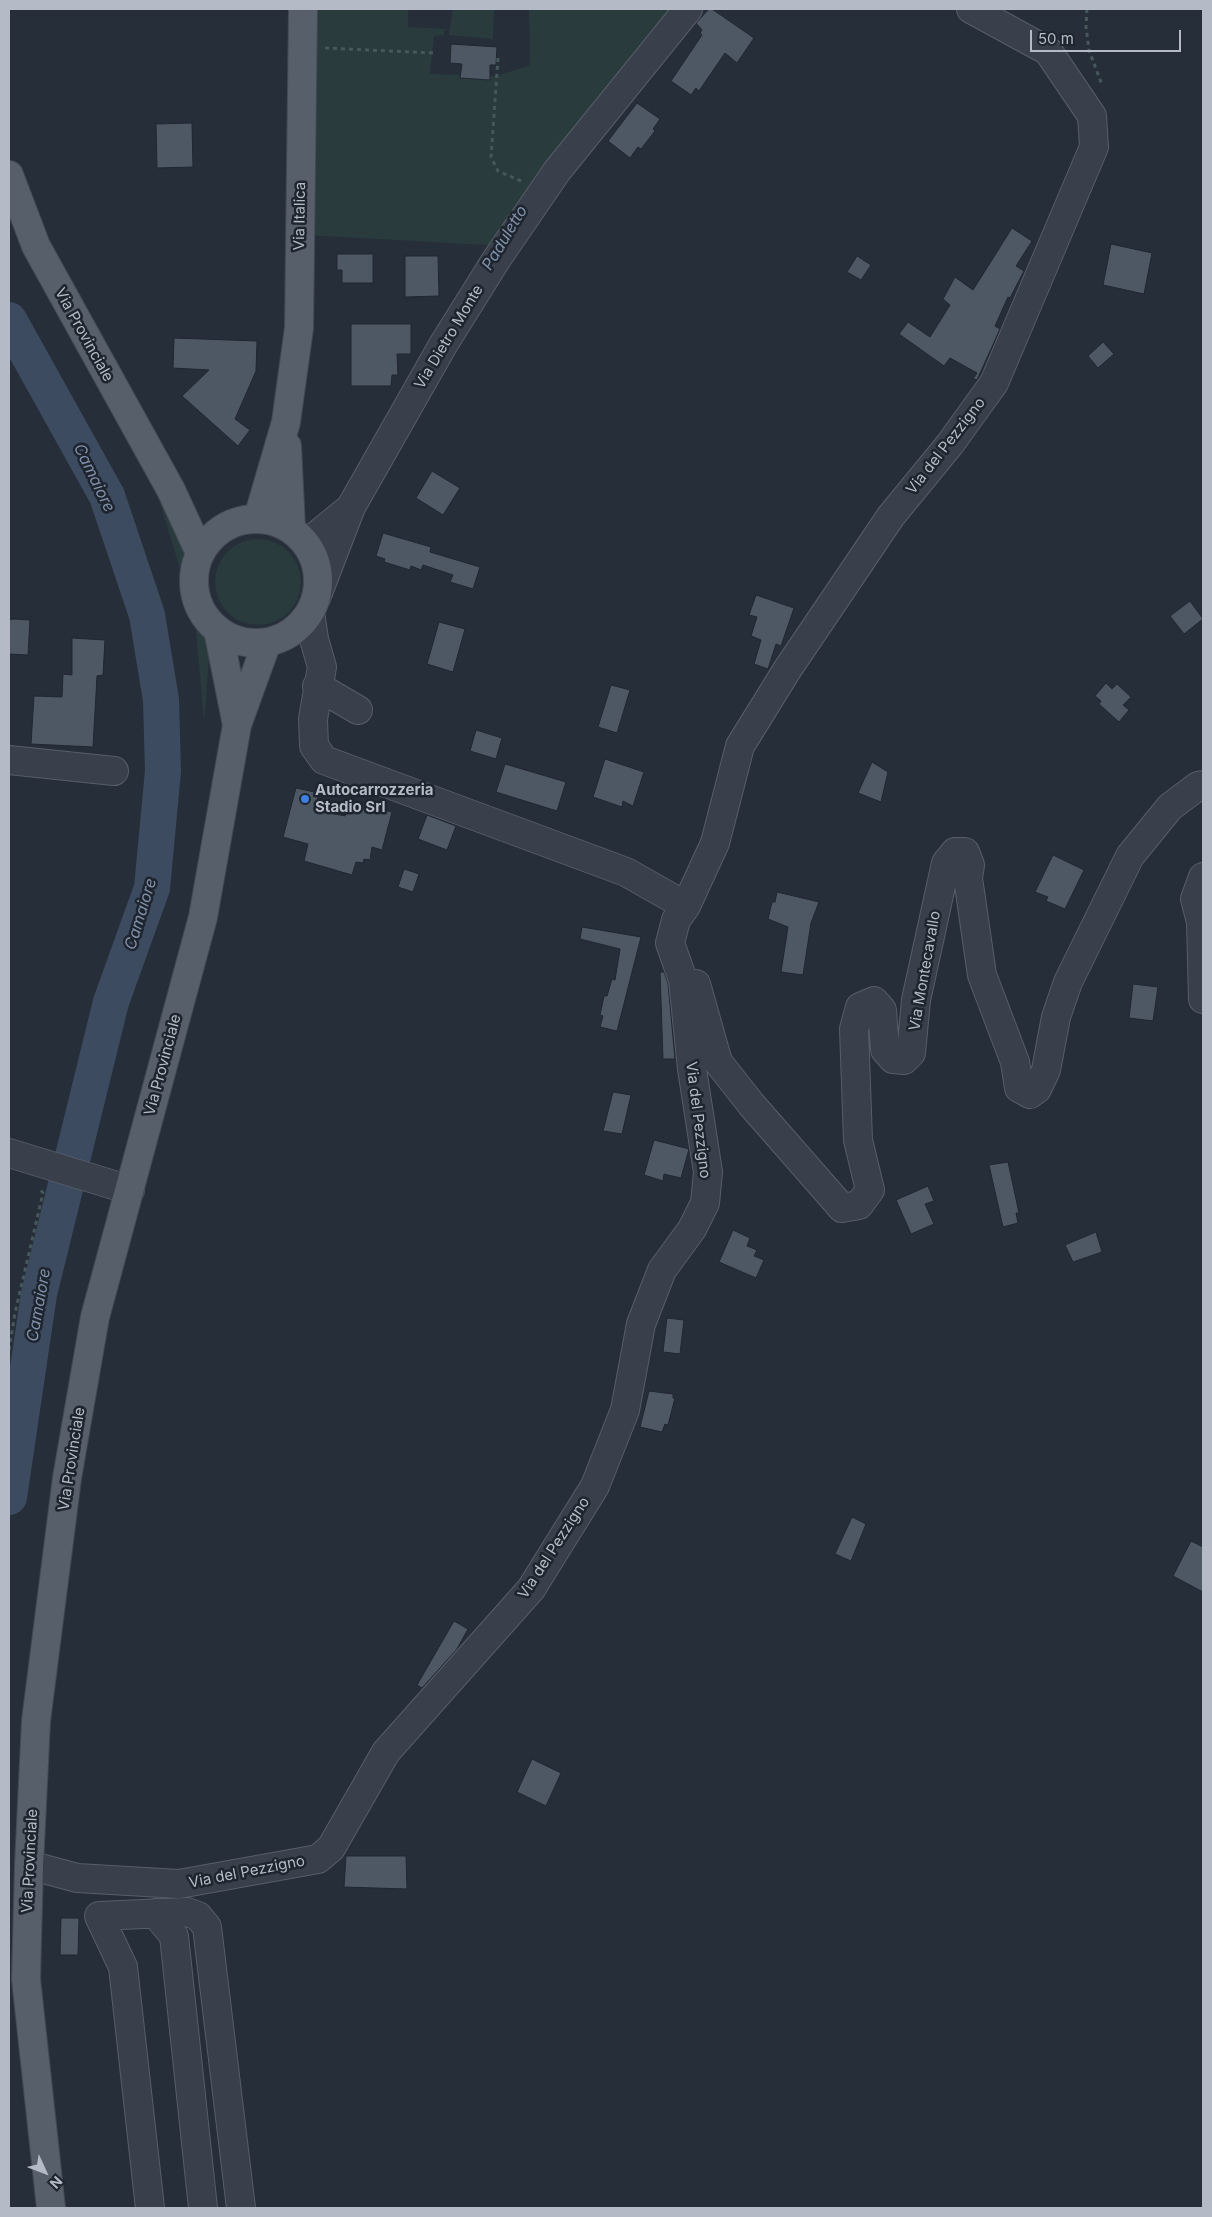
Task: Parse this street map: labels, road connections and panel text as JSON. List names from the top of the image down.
{
  "streets": {
    "main road": ["Via Italica", "Via Provinciale"],
    "street": ["Via Dietro Monte", "Via del Pezzigno", "Via Montecavallo"]
  },
  "crossings": [
    ["Via Italica", "Via Provinciale"],
    ["Via Italica", "Via Dietro Monte"],
    ["Via Provinciale", "Via Dietro Monte"],
    ["Via Provinciale", "Via del Pezzigno"],
    ["Via del Pezzigno", "Via Montecavallo"]
  ],
  "water": ["Paduletto", "Camaiore"],
  "places": ["Autocarrozzeria Stadio Srl"],
  "scale_bar": "50 m",
  "north": "bottom right"
}
